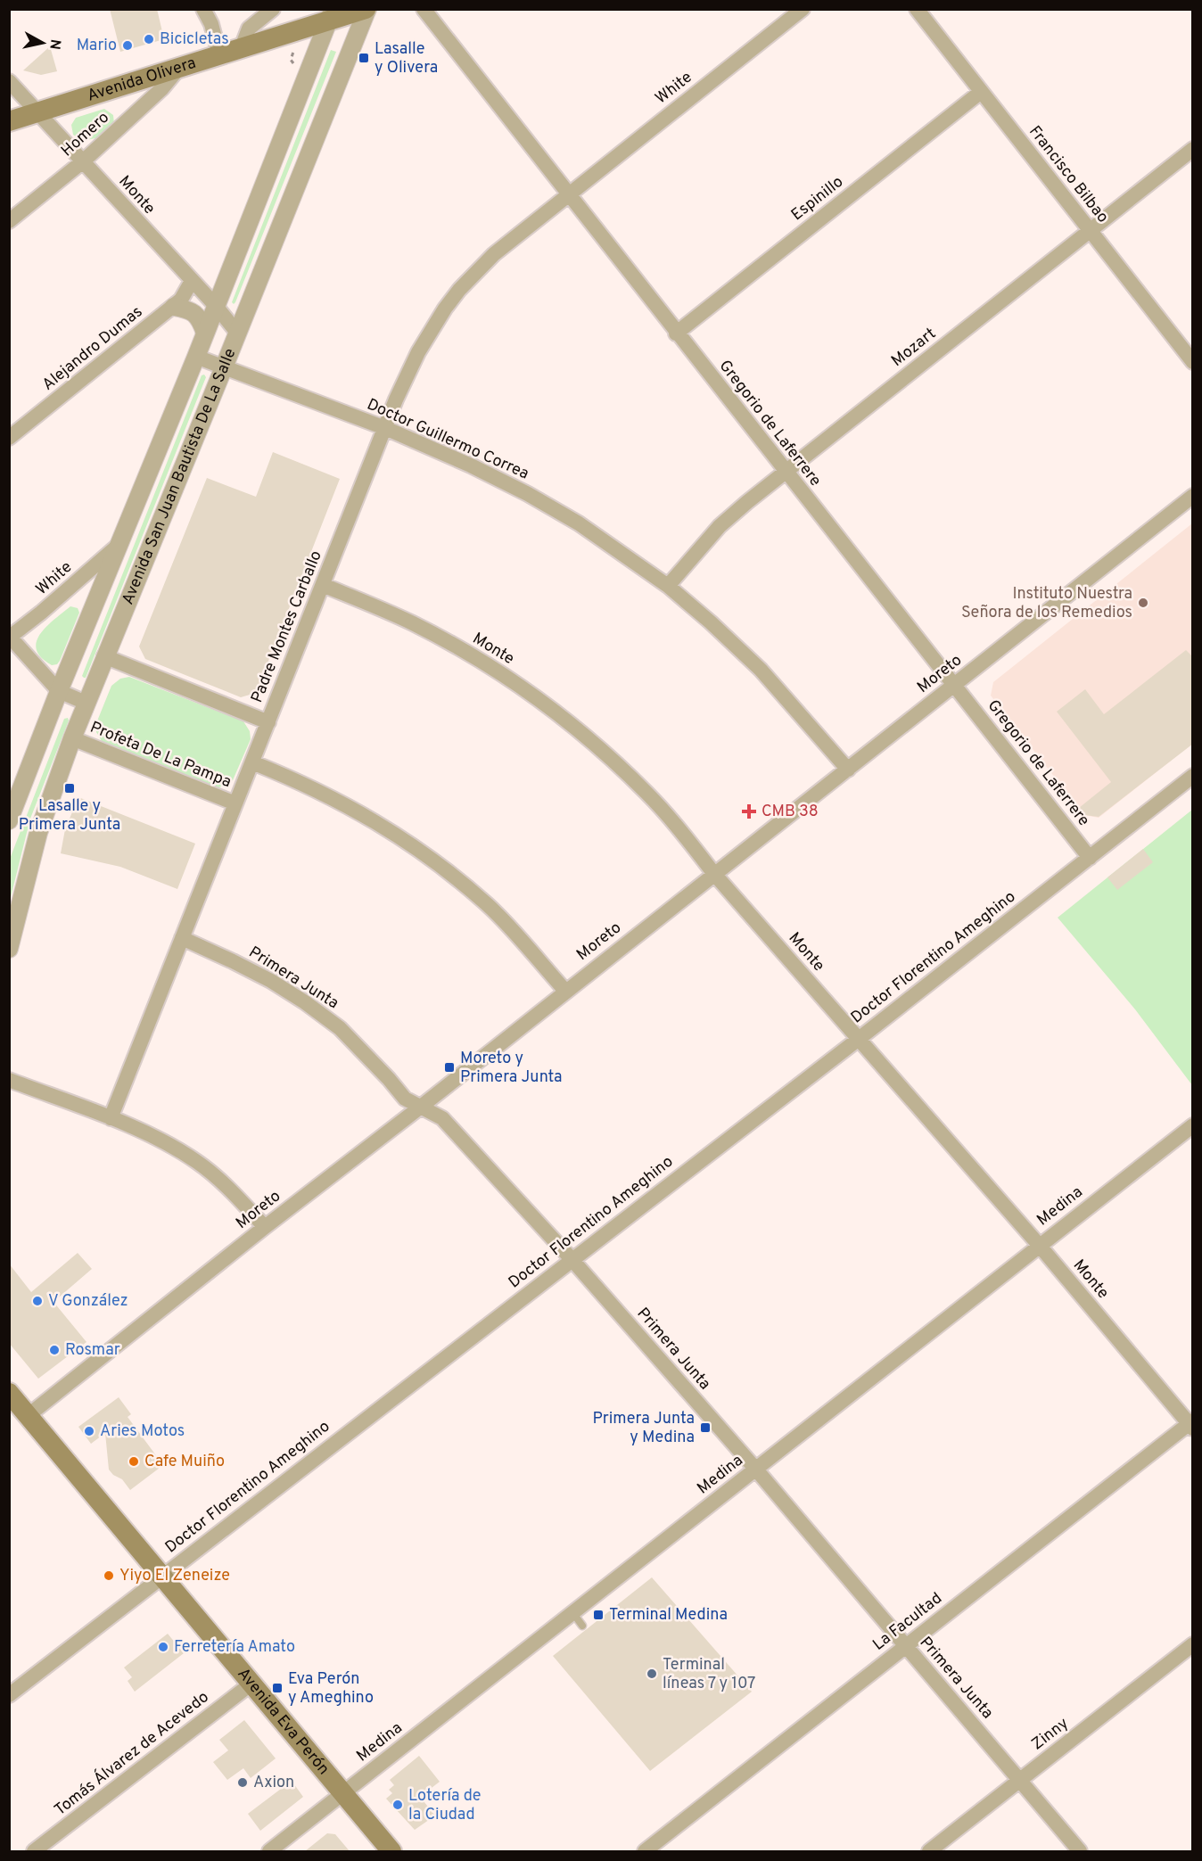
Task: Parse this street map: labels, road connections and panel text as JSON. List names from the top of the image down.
{
  "streets": {
    "main road": ["Avenida Olivera", "Avenida Eva Perón"],
    "street": [
      "White",
      "Homero",
      "Francisco Bilbao",
      "Monte",
      "Espinillo",
      "Mozart",
      "Alejandro Dumas",
      "Gregorio de Laferrere",
      "Doctor Guillermo Correa",
      "Avenida San Juan Bautista De La Salle",
      "Padre Montes Carballo",
      "Moreto",
      "Profeta De La Pampa",
      "Doctor Florentino Ameghino",
      "Primera Junta",
      "Medina",
      "La Facultad",
      "Zinny",
      "Tomás Álvarez de Acevedo"
    ]
  },
  "crossings": [
    ["Avenida Olivera", "Homero"],
    ["Avenida Olivera", "Monte"],
    ["Avenida Olivera", "Avenida San Juan Bautista De La Salle"],
    ["White", "Gregorio de Laferrere"],
    ["White", "Avenida San Juan Bautista De La Salle"],
    ["White", "Padre Montes Carballo"],
    ["Homero", "Monte"],
    ["Francisco Bilbao", "Espinillo"],
    ["Francisco Bilbao", "Mozart"],
    ["Monte", "Alejandro Dumas"],
    ["Monte", "Avenida San Juan Bautista De La Salle"],
    ["Monte", "Padre Montes Carballo"],
    ["Monte", "Moreto"],
    ["Monte", "Doctor Florentino Ameghino"],
    ["Monte", "Medina"],
    ["Monte", "La Facultad"],
    ["Espinillo", "Gregorio de Laferrere"],
    ["Mozart", "Gregorio de Laferrere"],
    ["Mozart", "Doctor Guillermo Correa"],
    ["Gregorio de Laferrere", "Padre Montes Carballo"],
    ["Gregorio de Laferrere", "Moreto"],
    ["Gregorio de Laferrere", "Doctor Florentino Ameghino"],
    ["Doctor Guillermo Correa", "Avenida San Juan Bautista De La Salle"],
    ["Doctor Guillermo Correa", "Padre Montes Carballo"],
    ["Doctor Guillermo Correa", "Moreto"],
    ["Avenida San Juan Bautista De La Salle", "Profeta De La Pampa"],
    ["Padre Montes Carballo", "Profeta De La Pampa"],
    ["Padre Montes Carballo", "Primera Junta"],
    ["Moreto", "Primera Junta"],
    ["Moreto", "Avenida Eva Perón"],
    ["Doctor Florentino Ameghino", "Primera Junta"],
    ["Doctor Florentino Ameghino", "Avenida Eva Perón"],
    ["Primera Junta", "Medina"],
    ["Primera Junta", "La Facultad"],
    ["Primera Junta", "Zinny"],
    ["Medina", "Avenida Eva Perón"],
    ["Avenida Eva Perón", "Tomás Álvarez de Acevedo"]
  ],
  "places": {
    "other": [
      "Bicicletas",
      "Mario",
      "Instituto Nuestra Señora de los Remedios",
      "V González",
      "Rosmar",
      "Aries Motos",
      "Cafe Muiño",
      "Yiyo El Zeneize",
      "Ferretería Amato",
      "Terminal líneas 7 y 107",
      "Axion",
      "Lotería de la Ciudad"
    ],
    "transit": [
      "Lasalle y Olivera",
      "Lasalle y Primera Junta",
      "Moreto y Primera Junta",
      "Primera Junta y Medina",
      "Terminal Medina",
      "Eva Perón y Ameghino"
    ],
    "health": ["CMB 38"]
  },
  "north": "right"
}
